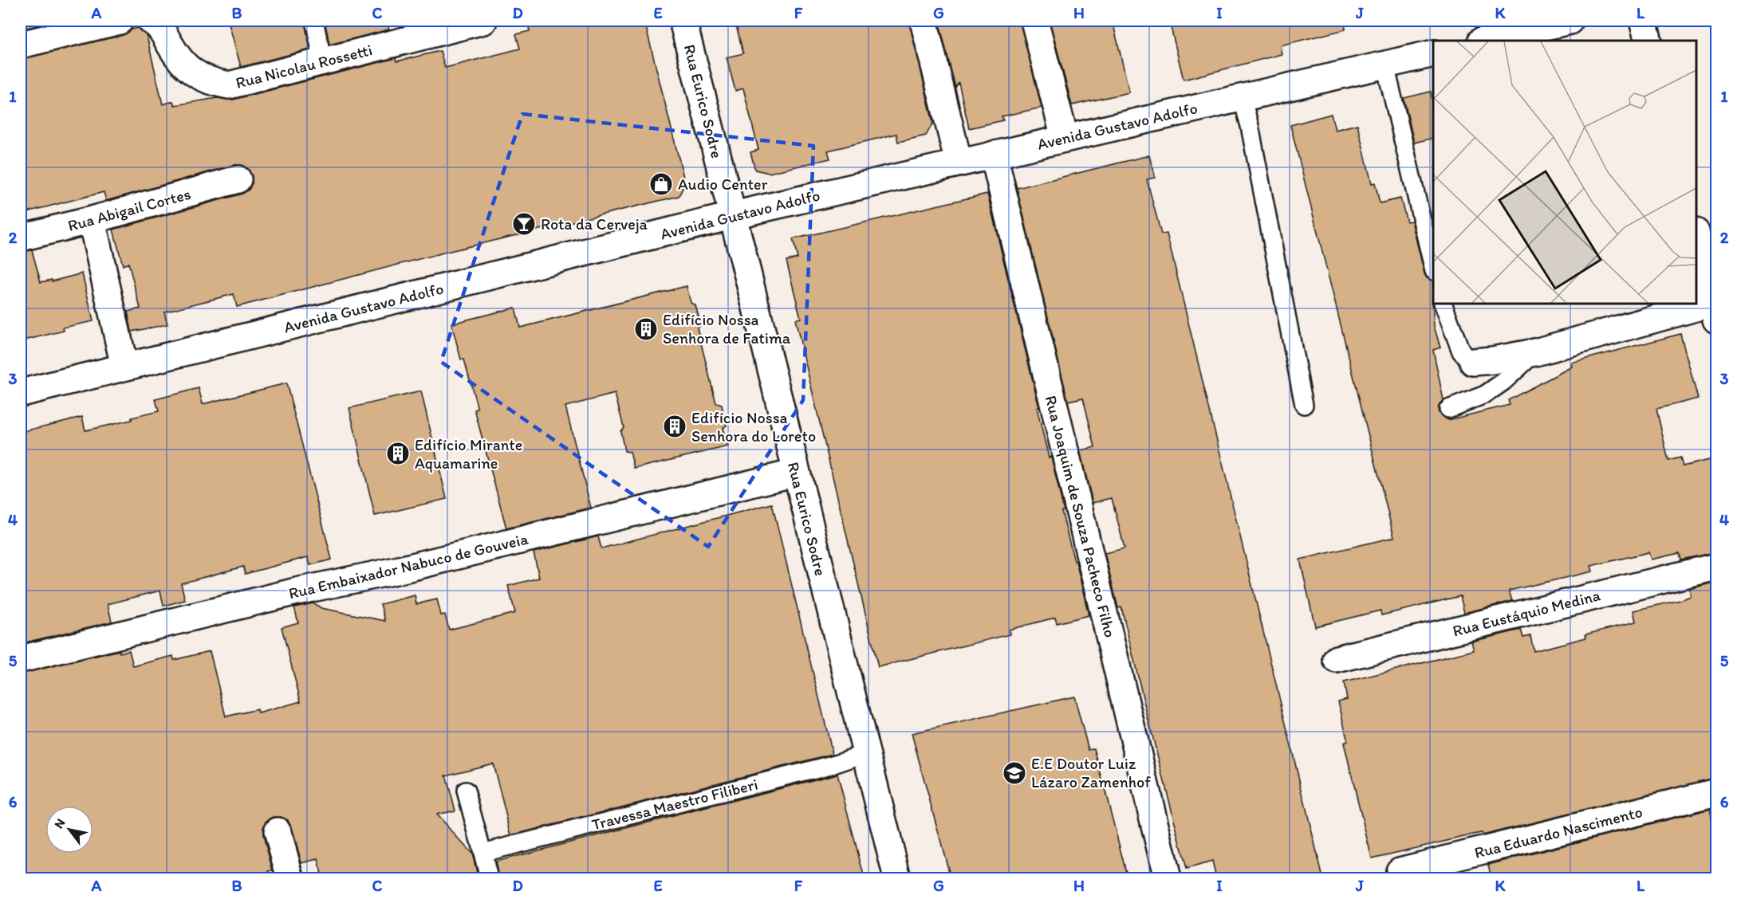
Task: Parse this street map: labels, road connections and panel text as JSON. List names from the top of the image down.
{
  "streets": {
    "street": [
      "Rua Nicolau Rossetti",
      "Rua Eurico Sodre",
      "Avenida Gustavo Adolfo",
      "Rua Abigail Cortes",
      "Rua Joaquim de Souza Pacheco Filho",
      "Rua Embaixador Nabuco de Gouveia",
      "Rua Eustáquio Medina",
      "Rua Eduardo Nascimento"
    ],
    "lane": ["Travessa Maestro Filiberi"]
  },
  "crossings": [
    ["Rua Eurico Sodre", "Avenida Gustavo Adolfo"],
    ["Rua Eurico Sodre", "Rua Embaixador Nabuco de Gouveia"],
    ["Rua Eurico Sodre", "Travessa Maestro Filiberi"],
    ["Avenida Gustavo Adolfo", "Rua Joaquim de Souza Pacheco Filho"]
  ],
  "places": {
    "shop": ["Audio Center"],
    "bar": ["Rota da Cerveja"],
    "building": ["Edifício Nossa Senhora de Fatima", "Edifício Nossa Senhora do Loreto", "Edifício Mirante Aquamarine"],
    "school or university": ["E.E Doutor Luiz Lázaro Zamenhof"]
  },
  "north": "top left",
  "grid": {
    "columns": [
      "A",
      "B",
      "C",
      "D",
      "E",
      "F",
      "G",
      "H",
      "I",
      "J",
      "K",
      "L"
    ],
    "rows": [
      "1",
      "2",
      "3",
      "4",
      "5",
      "6"
    ]
  }
}
